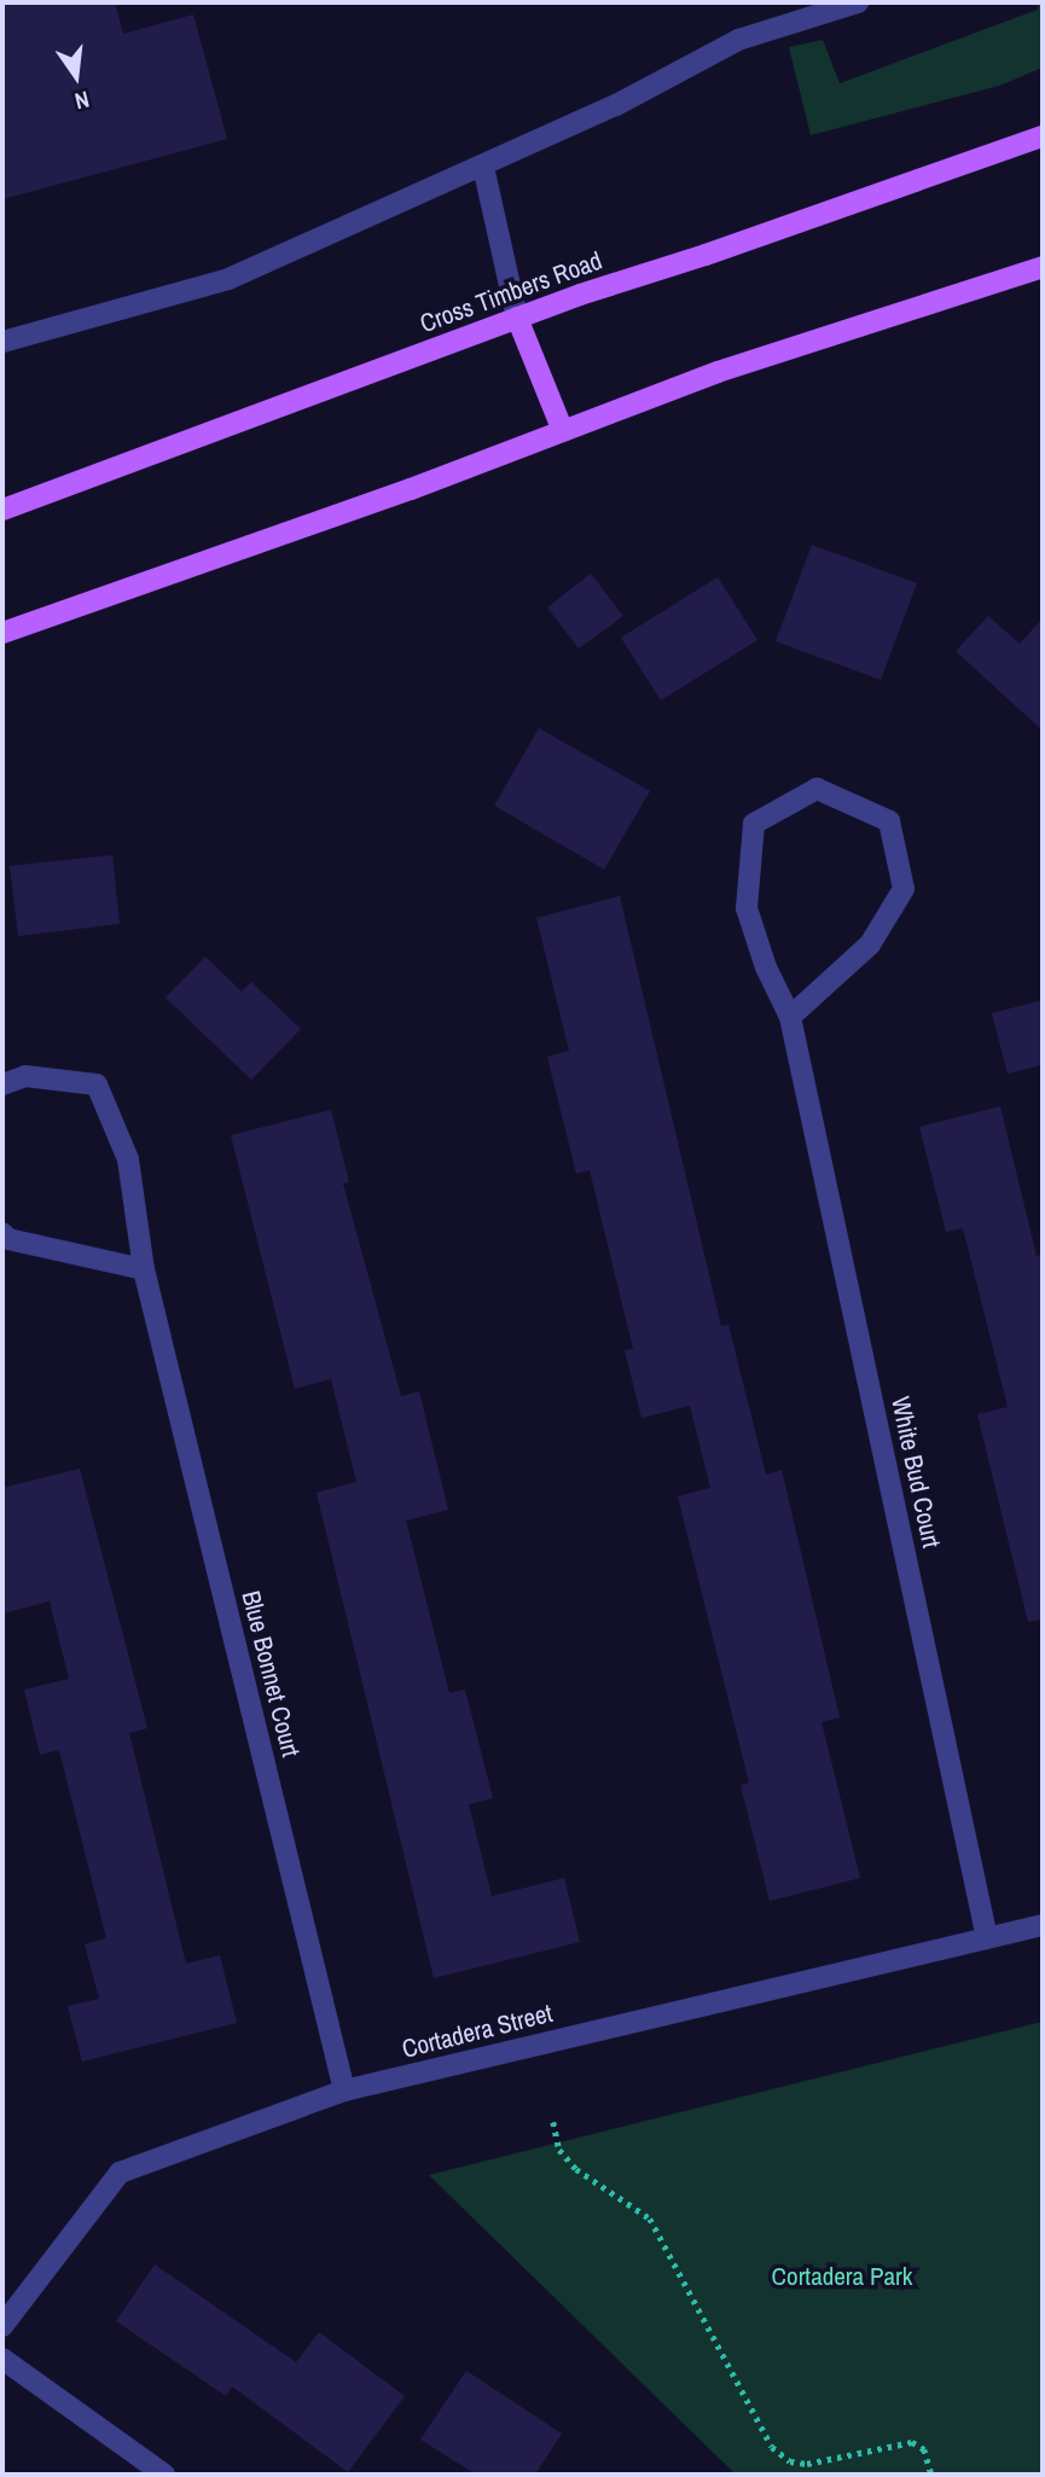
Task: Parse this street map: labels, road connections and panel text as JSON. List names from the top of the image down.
{
  "streets": {
    "main road": ["Cross Timbers Road"],
    "street": ["White Bud Court", "Blue Bonnet Court", "Cortadera Street"]
  },
  "crossings": [
    ["White Bud Court", "Cortadera Street"],
    ["Blue Bonnet Court", "Cortadera Street"]
  ],
  "parks": ["Cortadera Park"],
  "north": "bottom"
}
